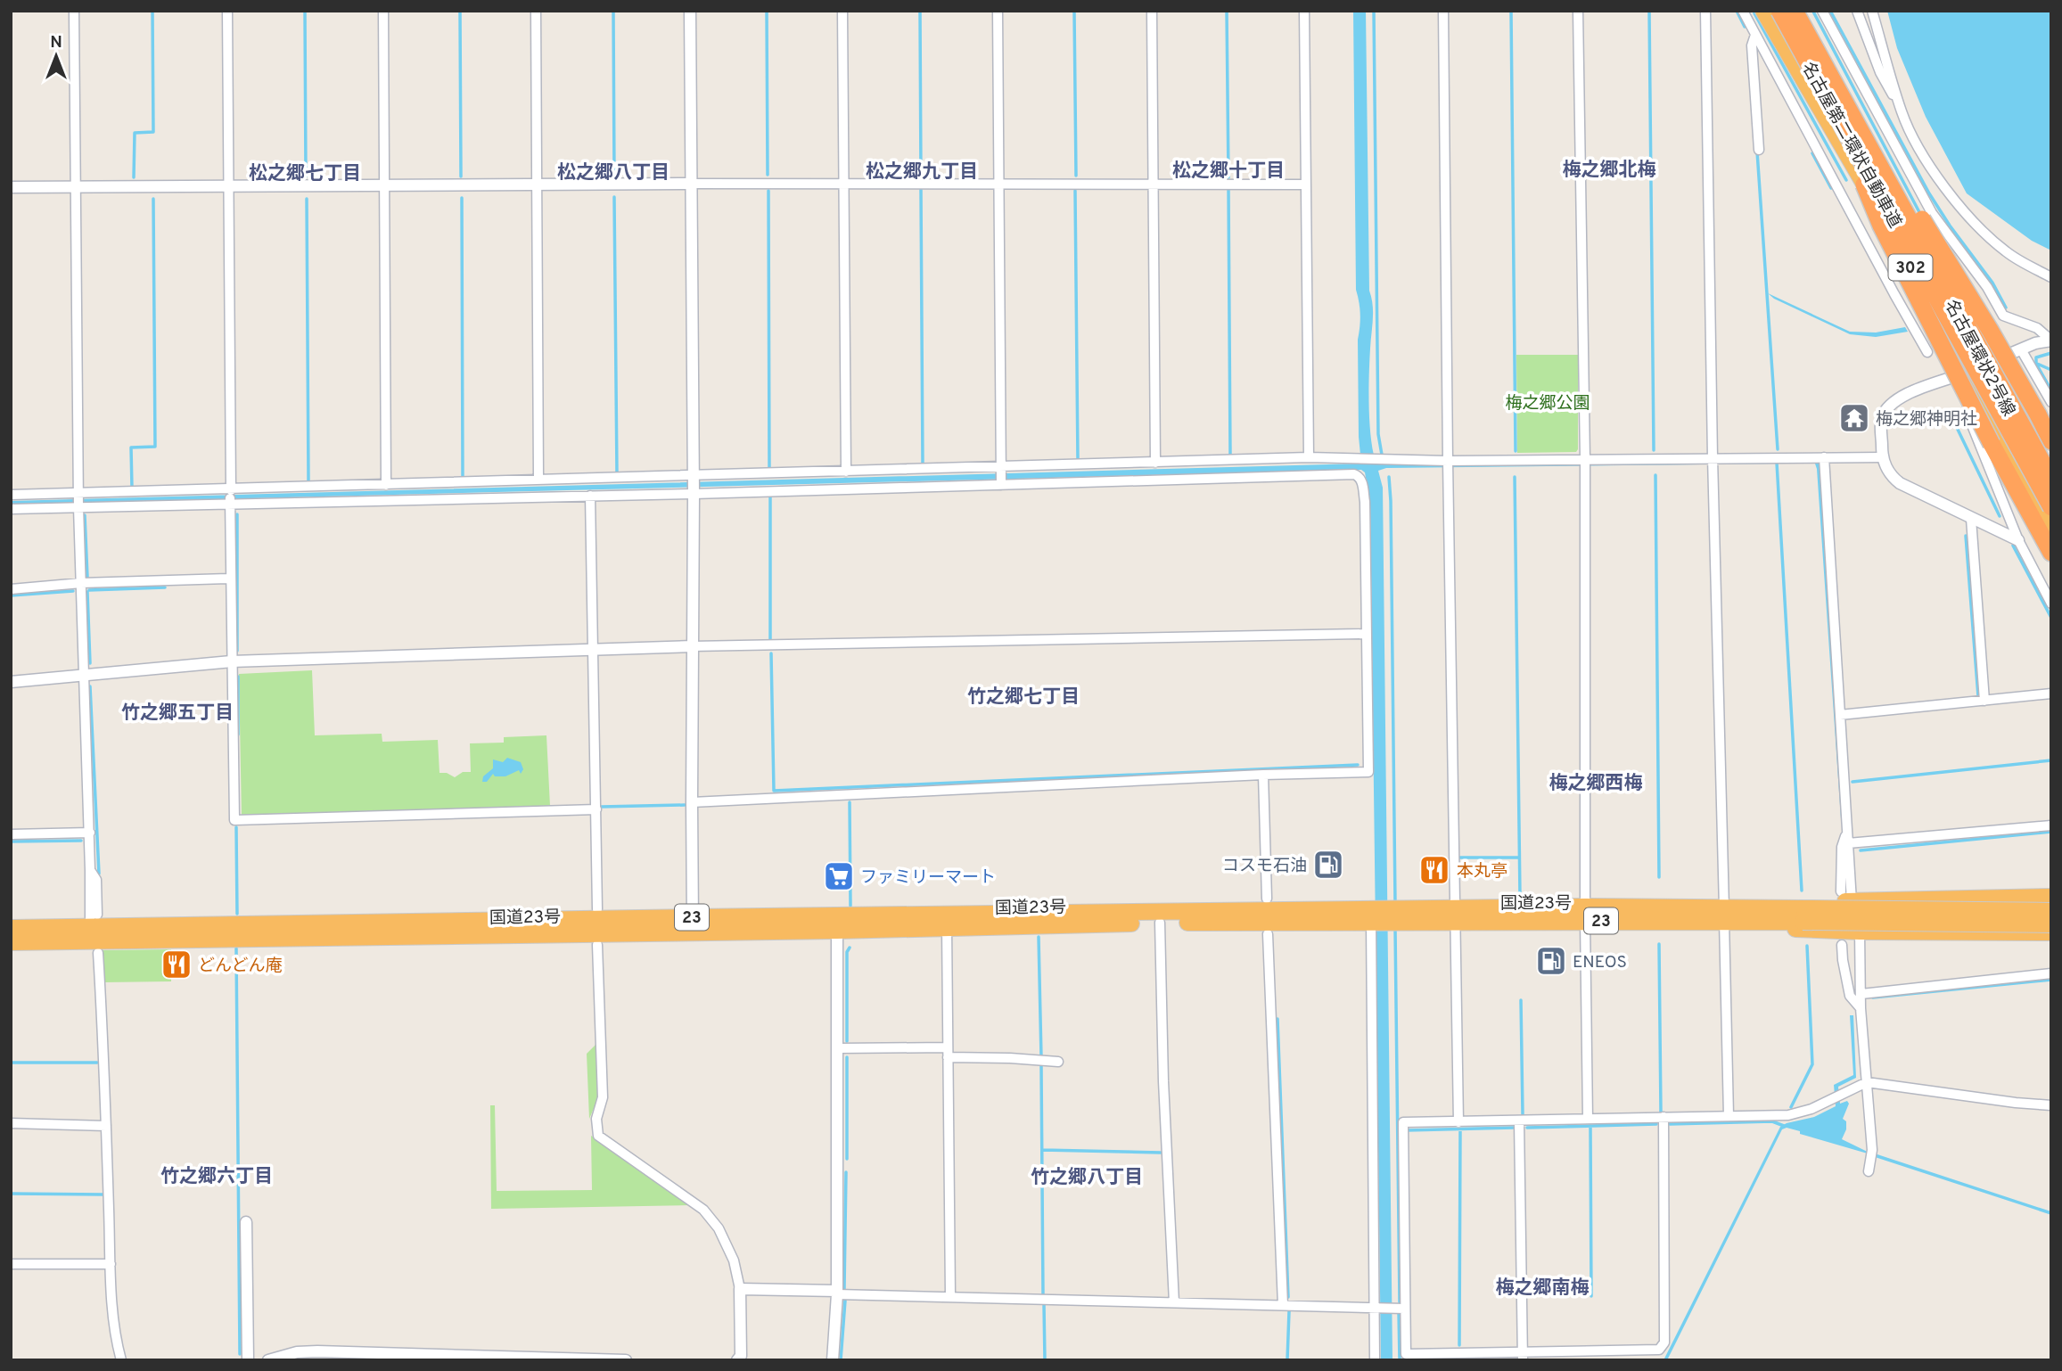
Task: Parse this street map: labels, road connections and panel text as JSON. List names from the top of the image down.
{
  "streets": {
    "highway": [
      "名古屋第二環状自動車道",
      "302",
      "名古屋環状2号線",
      "国道23号",
      "23"
    ]
  },
  "districts": [
    "梅之郷北梅",
    "松之郷十丁目",
    "松之郷九丁目",
    "松之郷八丁目",
    "松之郷七丁目",
    "竹之郷七丁目",
    "竹之郷五丁目",
    "梅之郷西梅",
    "竹之郷六丁目",
    "竹之郷八丁目",
    "梅之郷南梅"
  ],
  "parks": ["梅之郷公園"],
  "places": {
    "temple": ["梅之郷神明社"],
    "fuel station": ["コスモ石油", "ENEOS"],
    "restaurant": ["本丸亭", "どんどん庵"],
    "supermarket": ["ファミリーマート"]
  },
  "north": "top"
}
